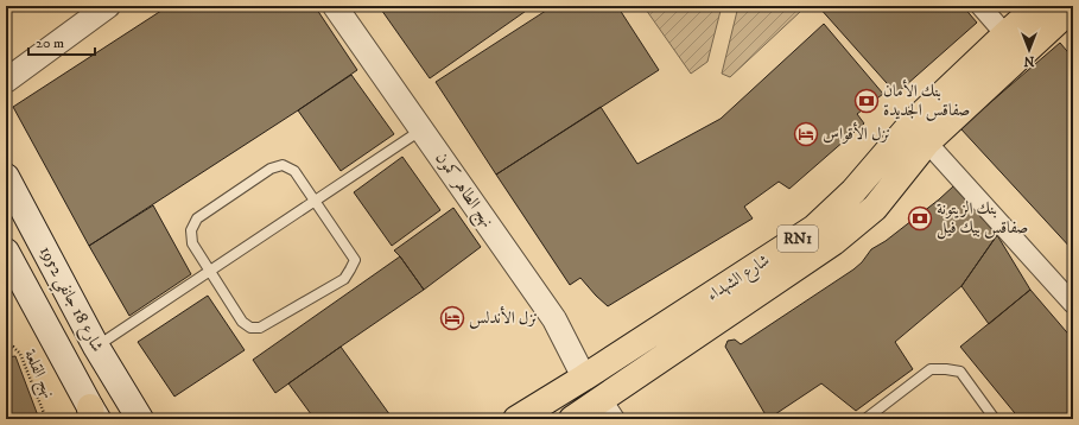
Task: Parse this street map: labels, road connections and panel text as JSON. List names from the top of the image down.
{
  "streets": {
    "main road": ["RN1", "شارع الشهداء", "شارع 18 جانفي 1952"],
    "street": ["نهج الطاهر كمون"],
    "path": ["نهج القلعة"]
  },
  "crossings": [
    ["نهج الطاهر كمون", "شارع الشهداء"]
  ],
  "places": {
    "bank": ["بنك الأمان صفاقس الجديدة", "بنك الزيتونة صفاقس بيك فيل"],
    "hotel": ["نزل الأقواس", "نزل الأندلس"]
  },
  "scale_bar": "20 m",
  "north": "bottom"
}
